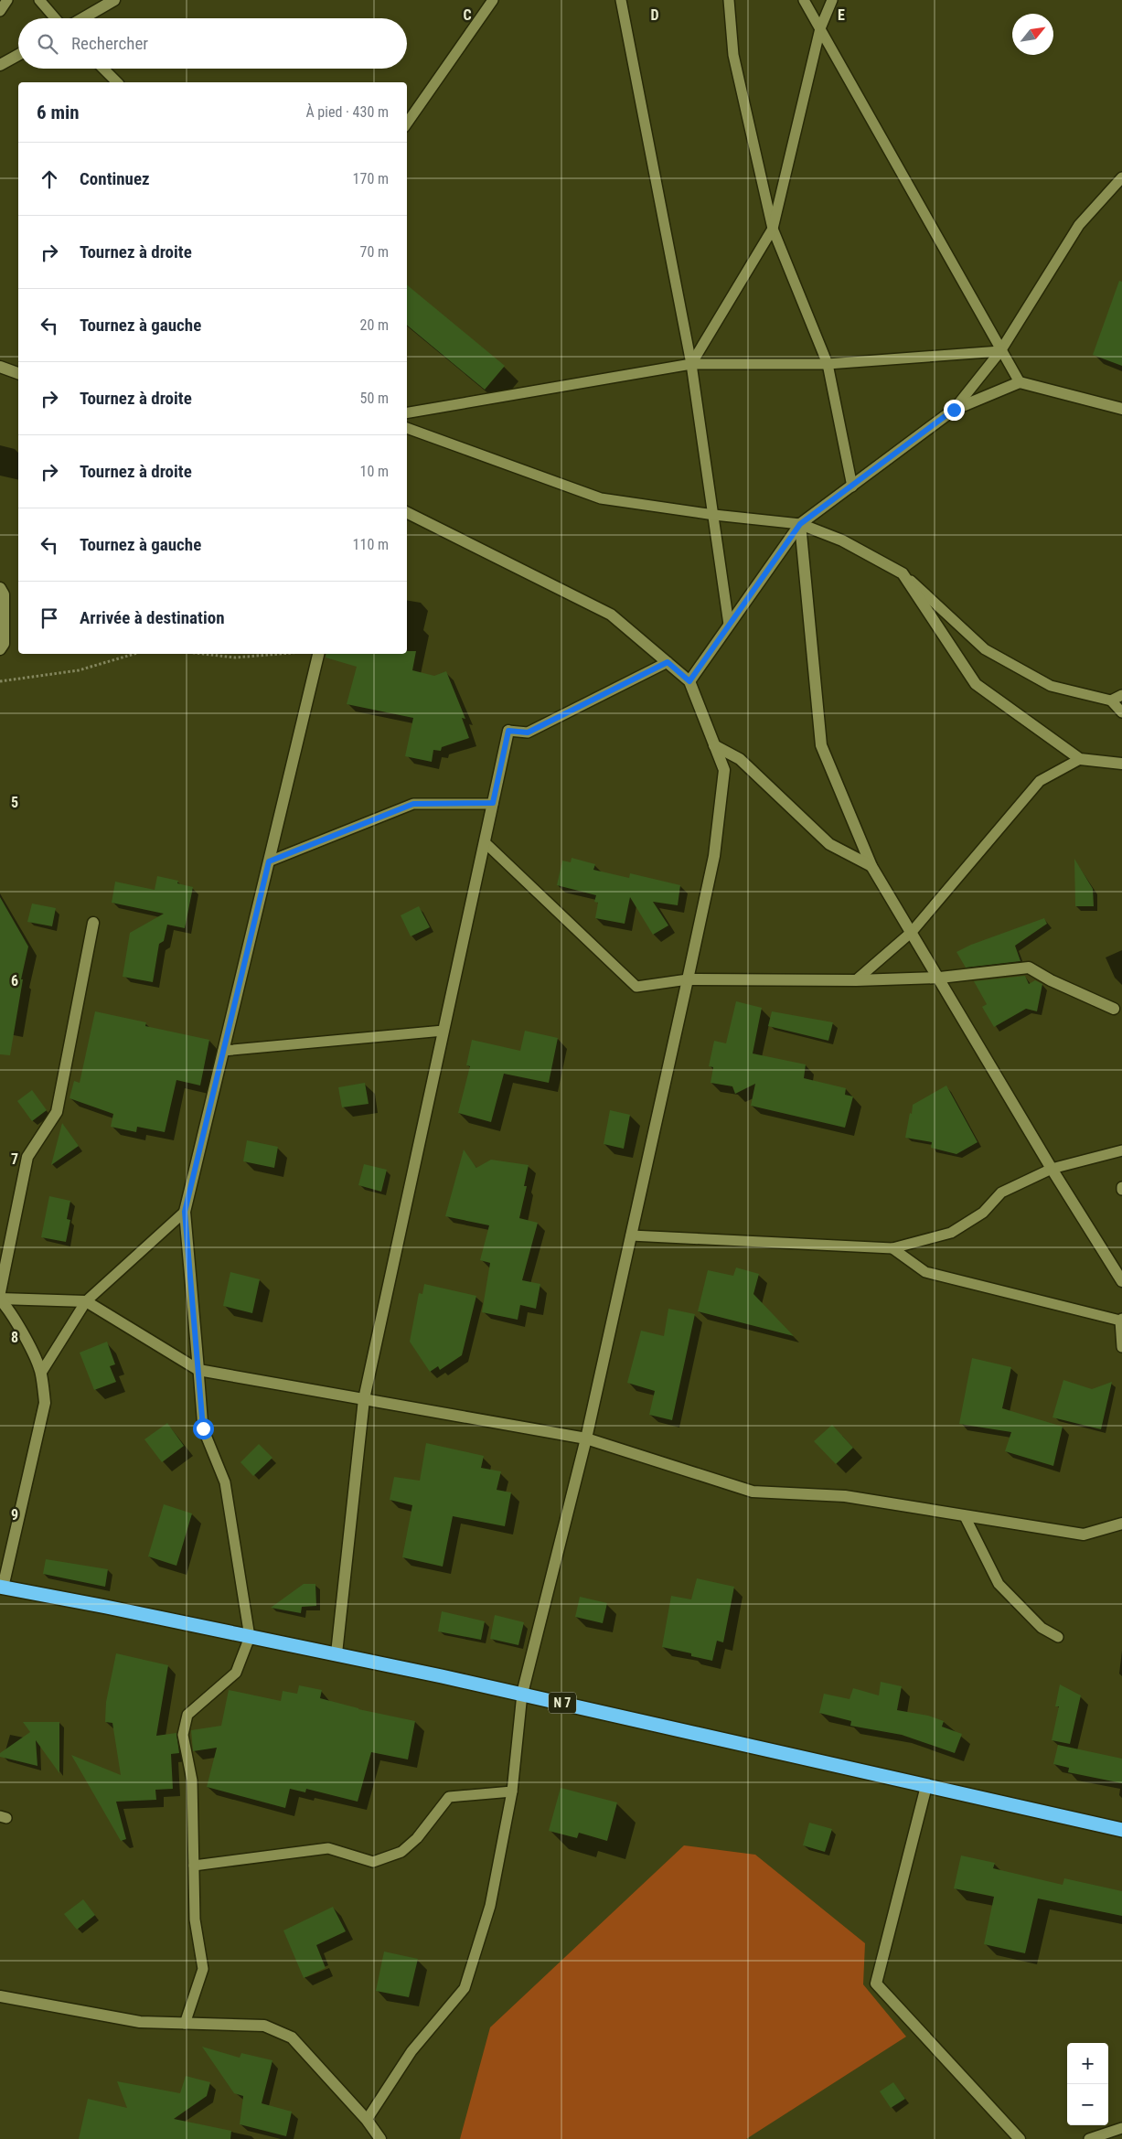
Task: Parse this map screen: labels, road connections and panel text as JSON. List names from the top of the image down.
{
  "streets": {
    "highway": ["N 7"]
  },
  "north": "top right",
  "page": {
    "search": "Rechercher",
    "heading": ["6 min", "À pied · 430 m"],
    "list": [
      ["Continuez", "170 m"],
      ["Tournez à droite", "70 m"],
      ["Tournez à gauche", "20 m"],
      ["Tournez à droite", "50 m"],
      ["Tournez à droite", "10 m"],
      ["Tournez à gauche", "110 m"],
      "Arrivée à destination"
    ],
    "map_buttons": ["+", "−"]
  },
  "grid": {
    "columns": ["C", "D", "E"],
    "rows": [
      "5",
      "6",
      "7",
      "8",
      "9"
    ]
  }
}
